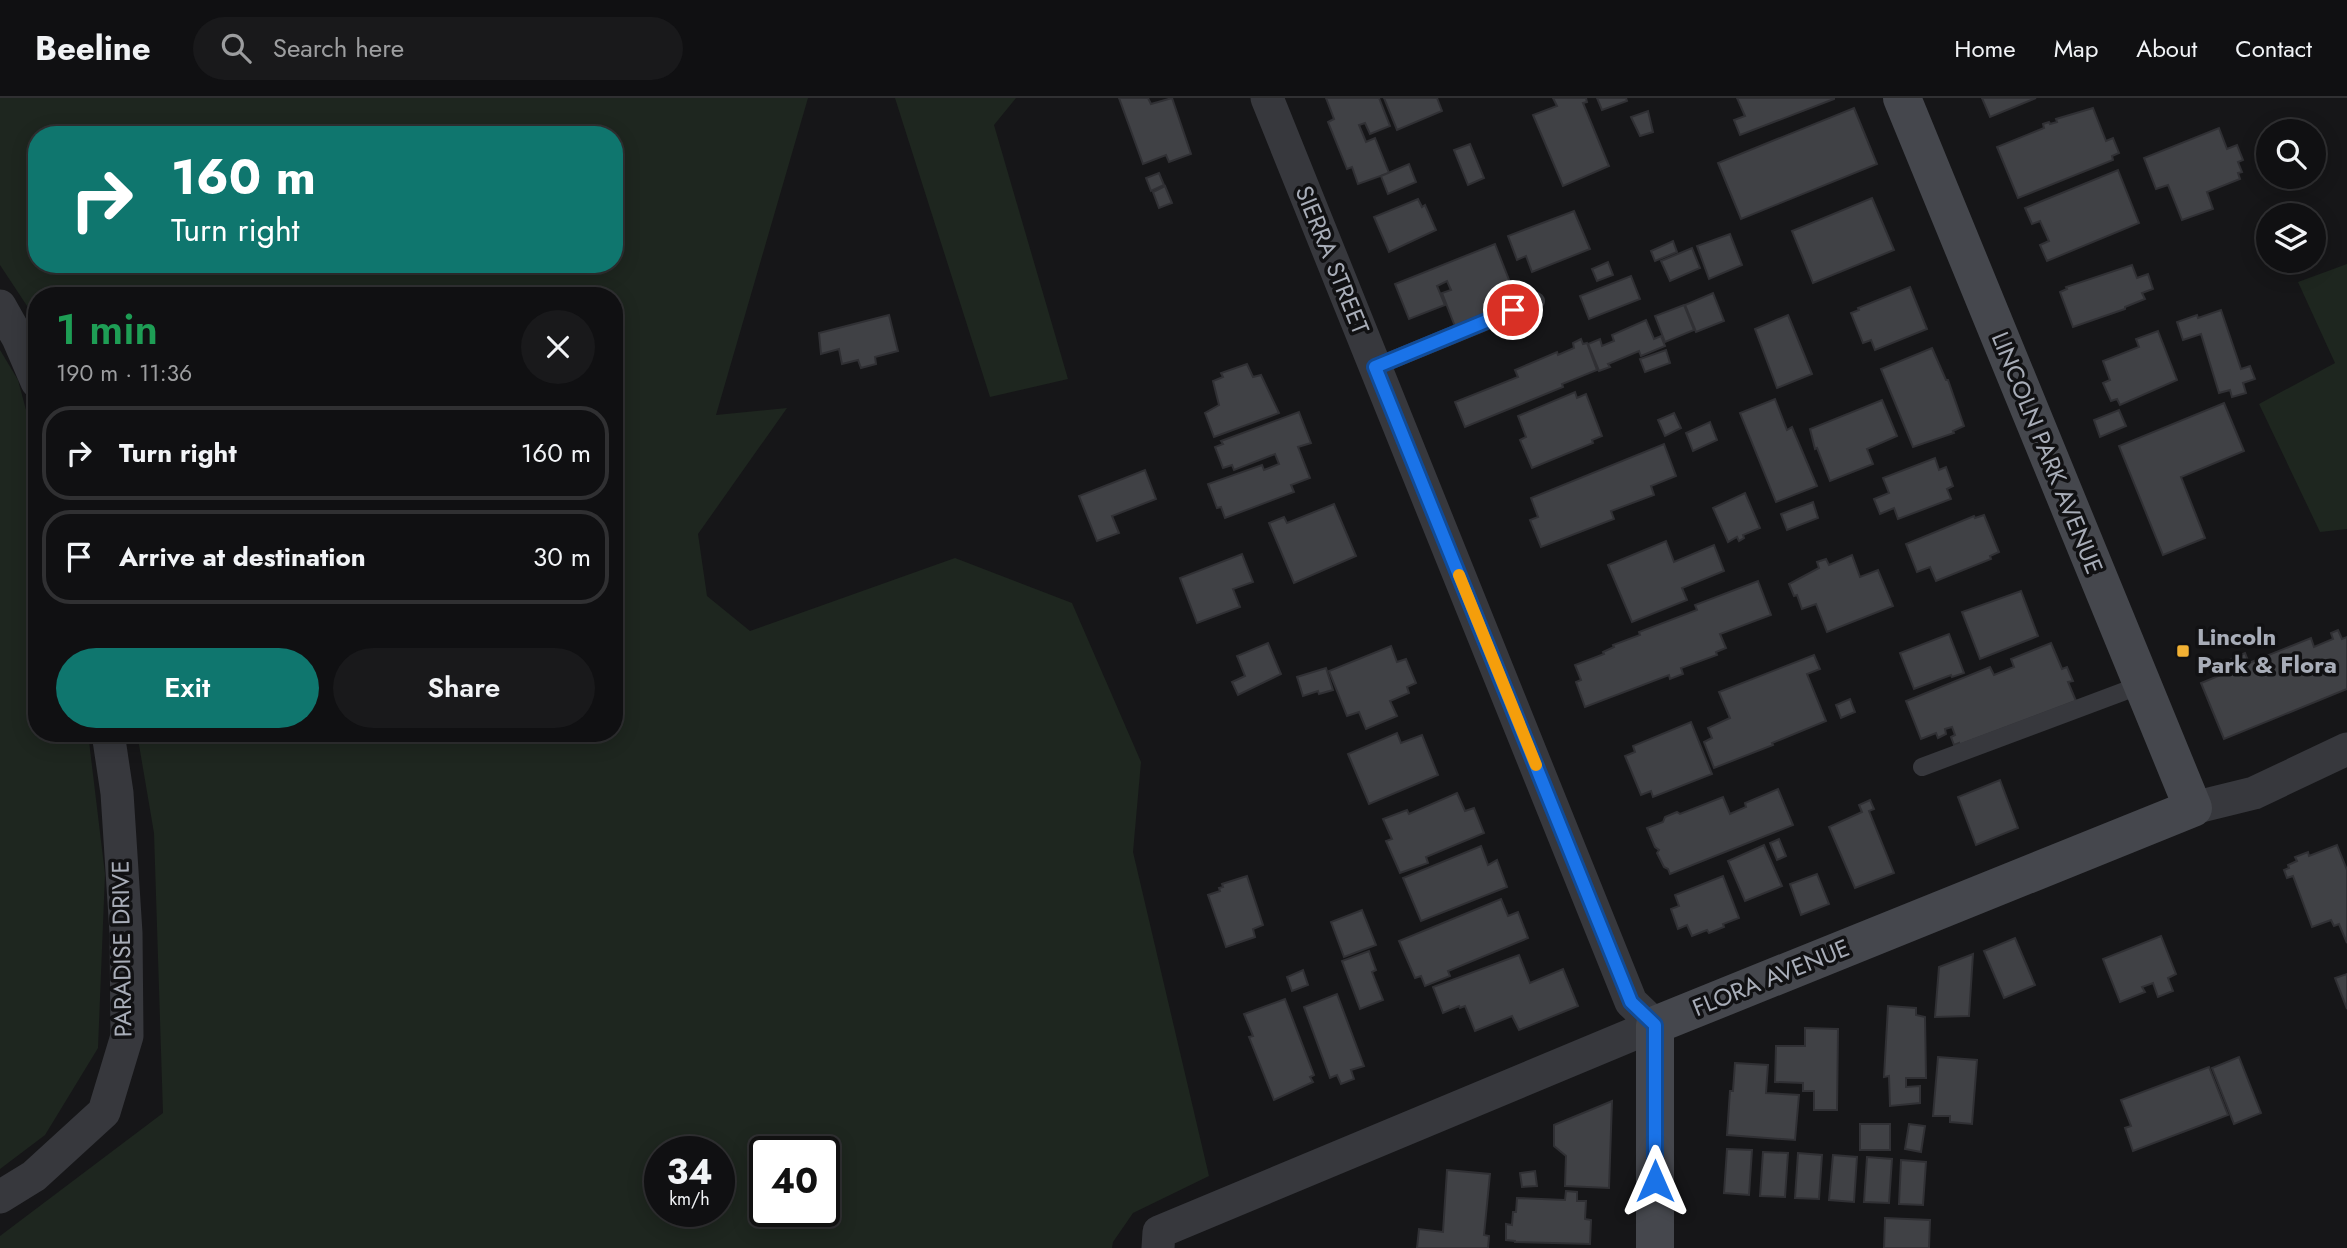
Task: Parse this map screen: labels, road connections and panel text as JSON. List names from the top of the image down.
{
  "streets": {
    "street": [
      "SIERRA STREET",
      "LINCOLN PARK AVENUE",
      "PARADISE DRIVE",
      "FLORA AVENUE"
    ]
  },
  "crossings": [
    ["SIERRA STREET", "FLORA AVENUE"],
    ["LINCOLN PARK AVENUE", "FLORA AVENUE"]
  ],
  "places": {
    "transit": ["Lincoln Park & Flora"]
  },
  "page": {
    "header": "Beeline",
    "search": "Search here",
    "nav": [
      "Home",
      "Map",
      "About",
      "Contact"
    ],
    "turn": ["160 m", "Turn right"],
    "heading": ["1 min", "190 m · 11:36"],
    "list": [
      {
        "name": "Turn right",
        "value": "160 m"
      },
      {
        "name": "Arrive at destination",
        "value": "30 m"
      }
    ],
    "buttons": ["Exit", "Share"],
    "speed": "34 km/h",
    "limit": "40"
  }
}
